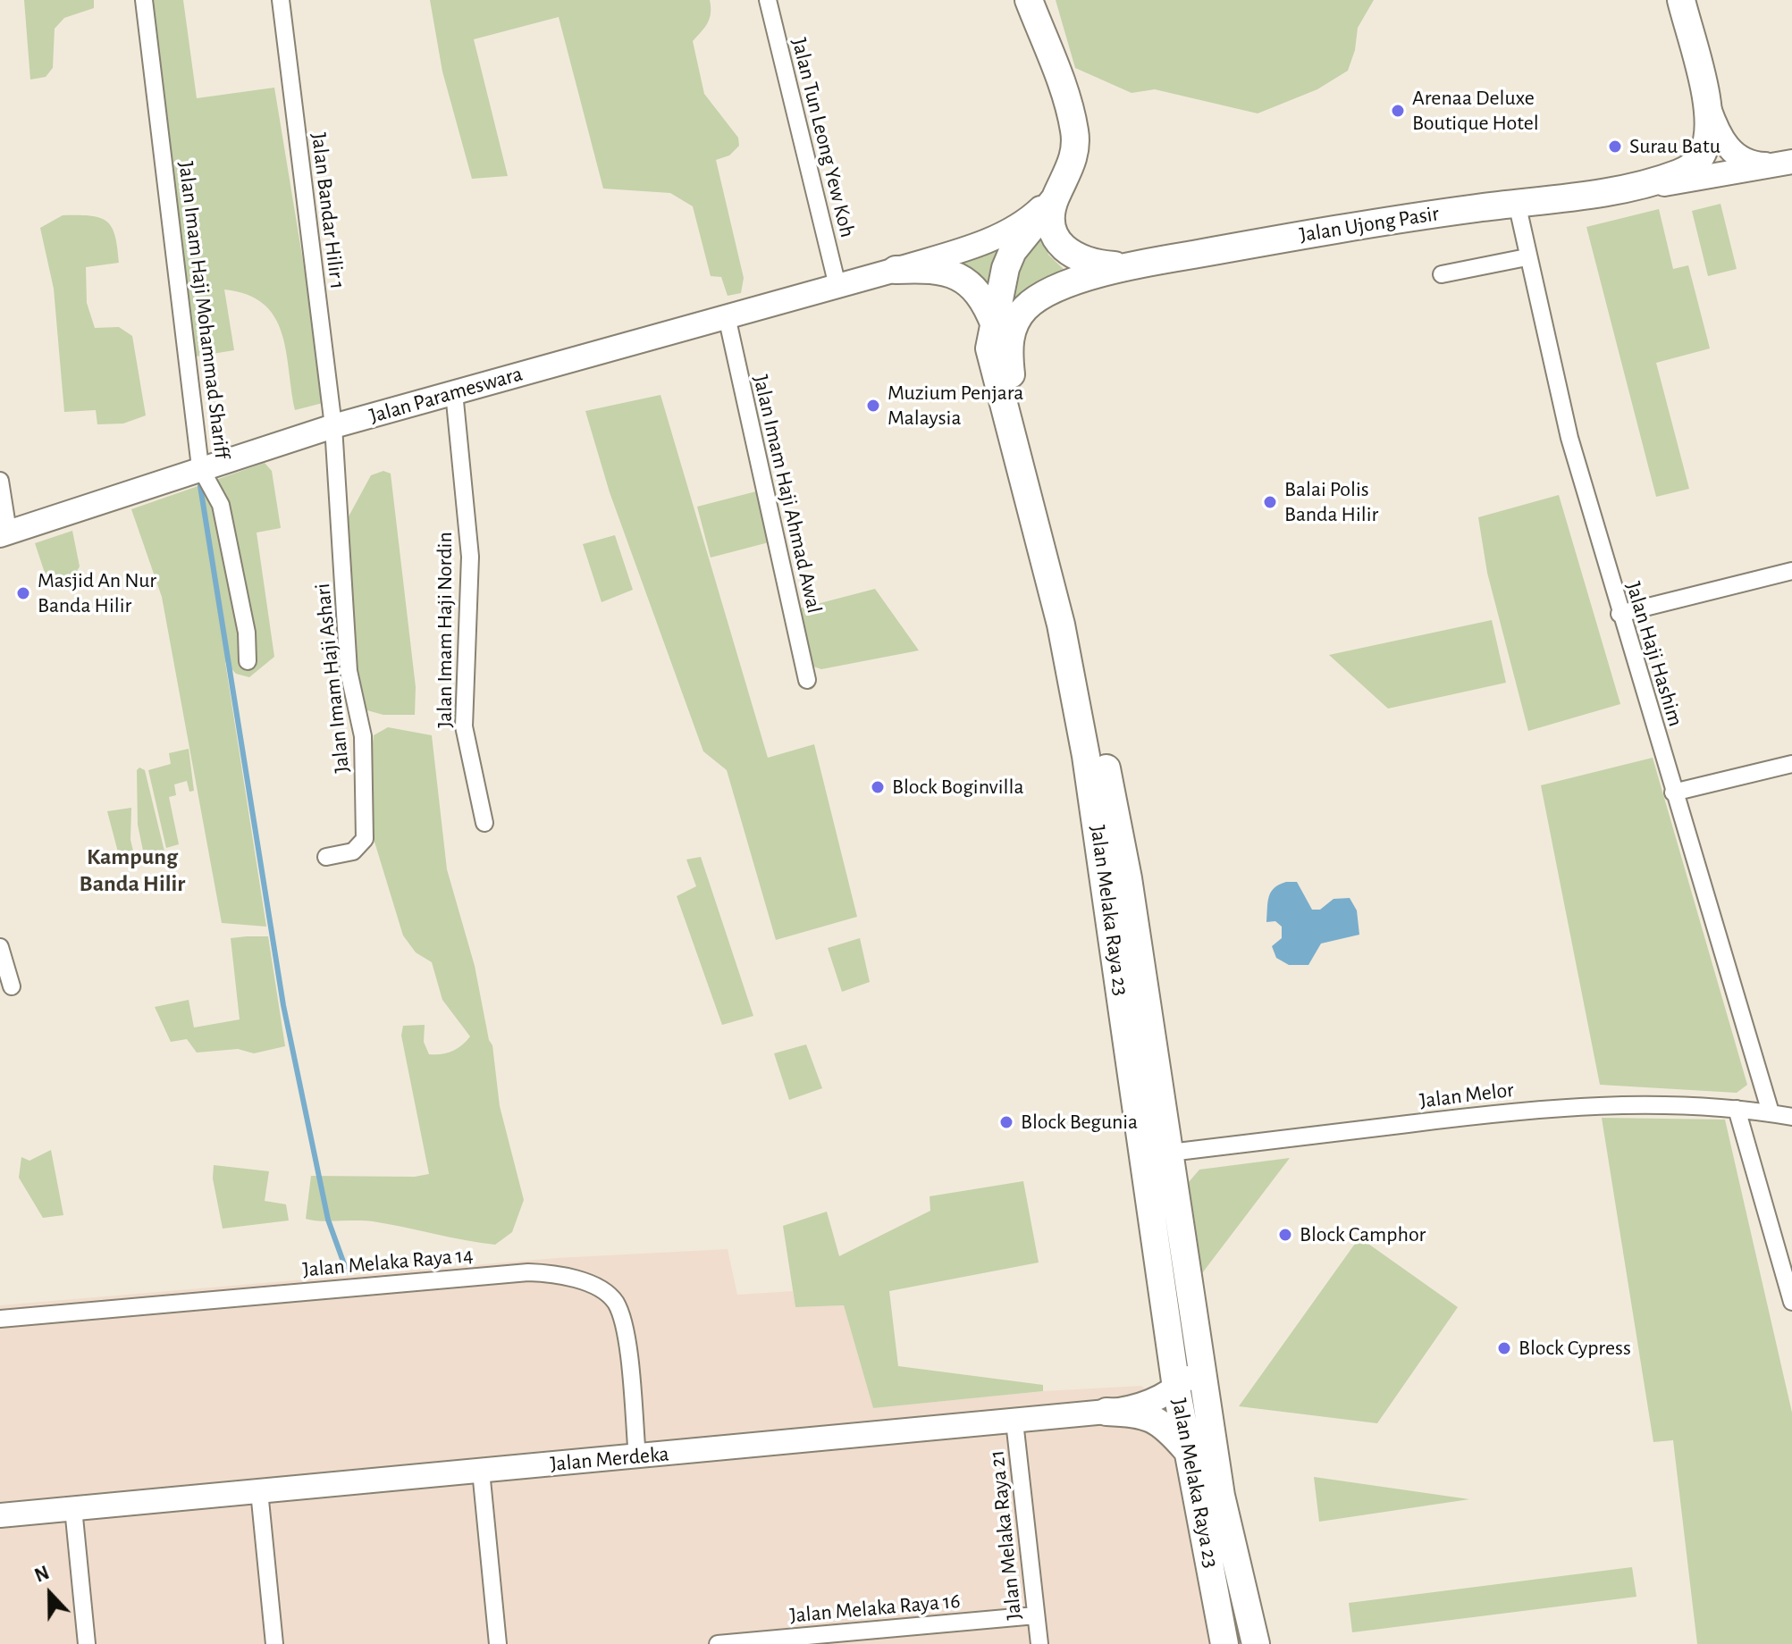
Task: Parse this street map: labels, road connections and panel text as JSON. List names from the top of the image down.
{
  "streets": {
    "main road": [
      "Jalan Ujong Pasir",
      "Jalan Parameswara",
      "Jalan Melaka Raya 23",
      "Jalan Merdeka"
    ],
    "street": [
      "Jalan Tun Leong Yew Koh",
      "Jalan Bandar Hilir 1",
      "Jalan Imam Haji Mohammad Shariff",
      "Jalan Imam Haji Ahmad Awal",
      "Jalan Imam Haji Nordin",
      "Jalan Haji Hashim",
      "Jalan Imam Haji Ashari",
      "Jalan Melor",
      "Jalan Melaka Raya 14",
      "Jalan Melaka Raya 21",
      "Jalan Melaka Raya 16"
    ]
  },
  "crossings": [
    ["Jalan Tun Leong Yew Koh", "Jalan Parameswara"],
    ["Jalan Bandar Hilir 1", "Jalan Parameswara"],
    ["Jalan Bandar Hilir 1", "Jalan Imam Haji Ashari"],
    ["Jalan Ujong Pasir", "Jalan Haji Hashim"],
    ["Jalan Ujong Pasir", "Jalan Melaka Raya 23"],
    ["Jalan Imam Haji Mohammad Shariff", "Jalan Parameswara"],
    ["Jalan Parameswara", "Jalan Imam Haji Ahmad Awal"],
    ["Jalan Parameswara", "Jalan Imam Haji Nordin"],
    ["Jalan Parameswara", "Jalan Imam Haji Ashari"],
    ["Jalan Parameswara", "Jalan Melaka Raya 23"],
    ["Jalan Haji Hashim", "Jalan Melor"],
    ["Jalan Melaka Raya 23", "Jalan Melor"],
    ["Jalan Melaka Raya 23", "Jalan Merdeka"],
    ["Jalan Melaka Raya 14", "Jalan Merdeka"],
    ["Jalan Merdeka", "Jalan Melaka Raya 21"],
    ["Jalan Melaka Raya 21", "Jalan Melaka Raya 16"]
  ],
  "districts": ["Kampung Banda Hilir"],
  "places": [
    "Arenaa Deluxe Boutique Hotel",
    "Surau Batu",
    "Muzium Penjara Malaysia",
    "Balai Polis Banda Hilir",
    "Masjid An Nur Banda Hilir",
    "Block Boginvilla",
    "Block Begunia",
    "Block Camphor",
    "Block Cypress"
  ],
  "north": "top"
}
